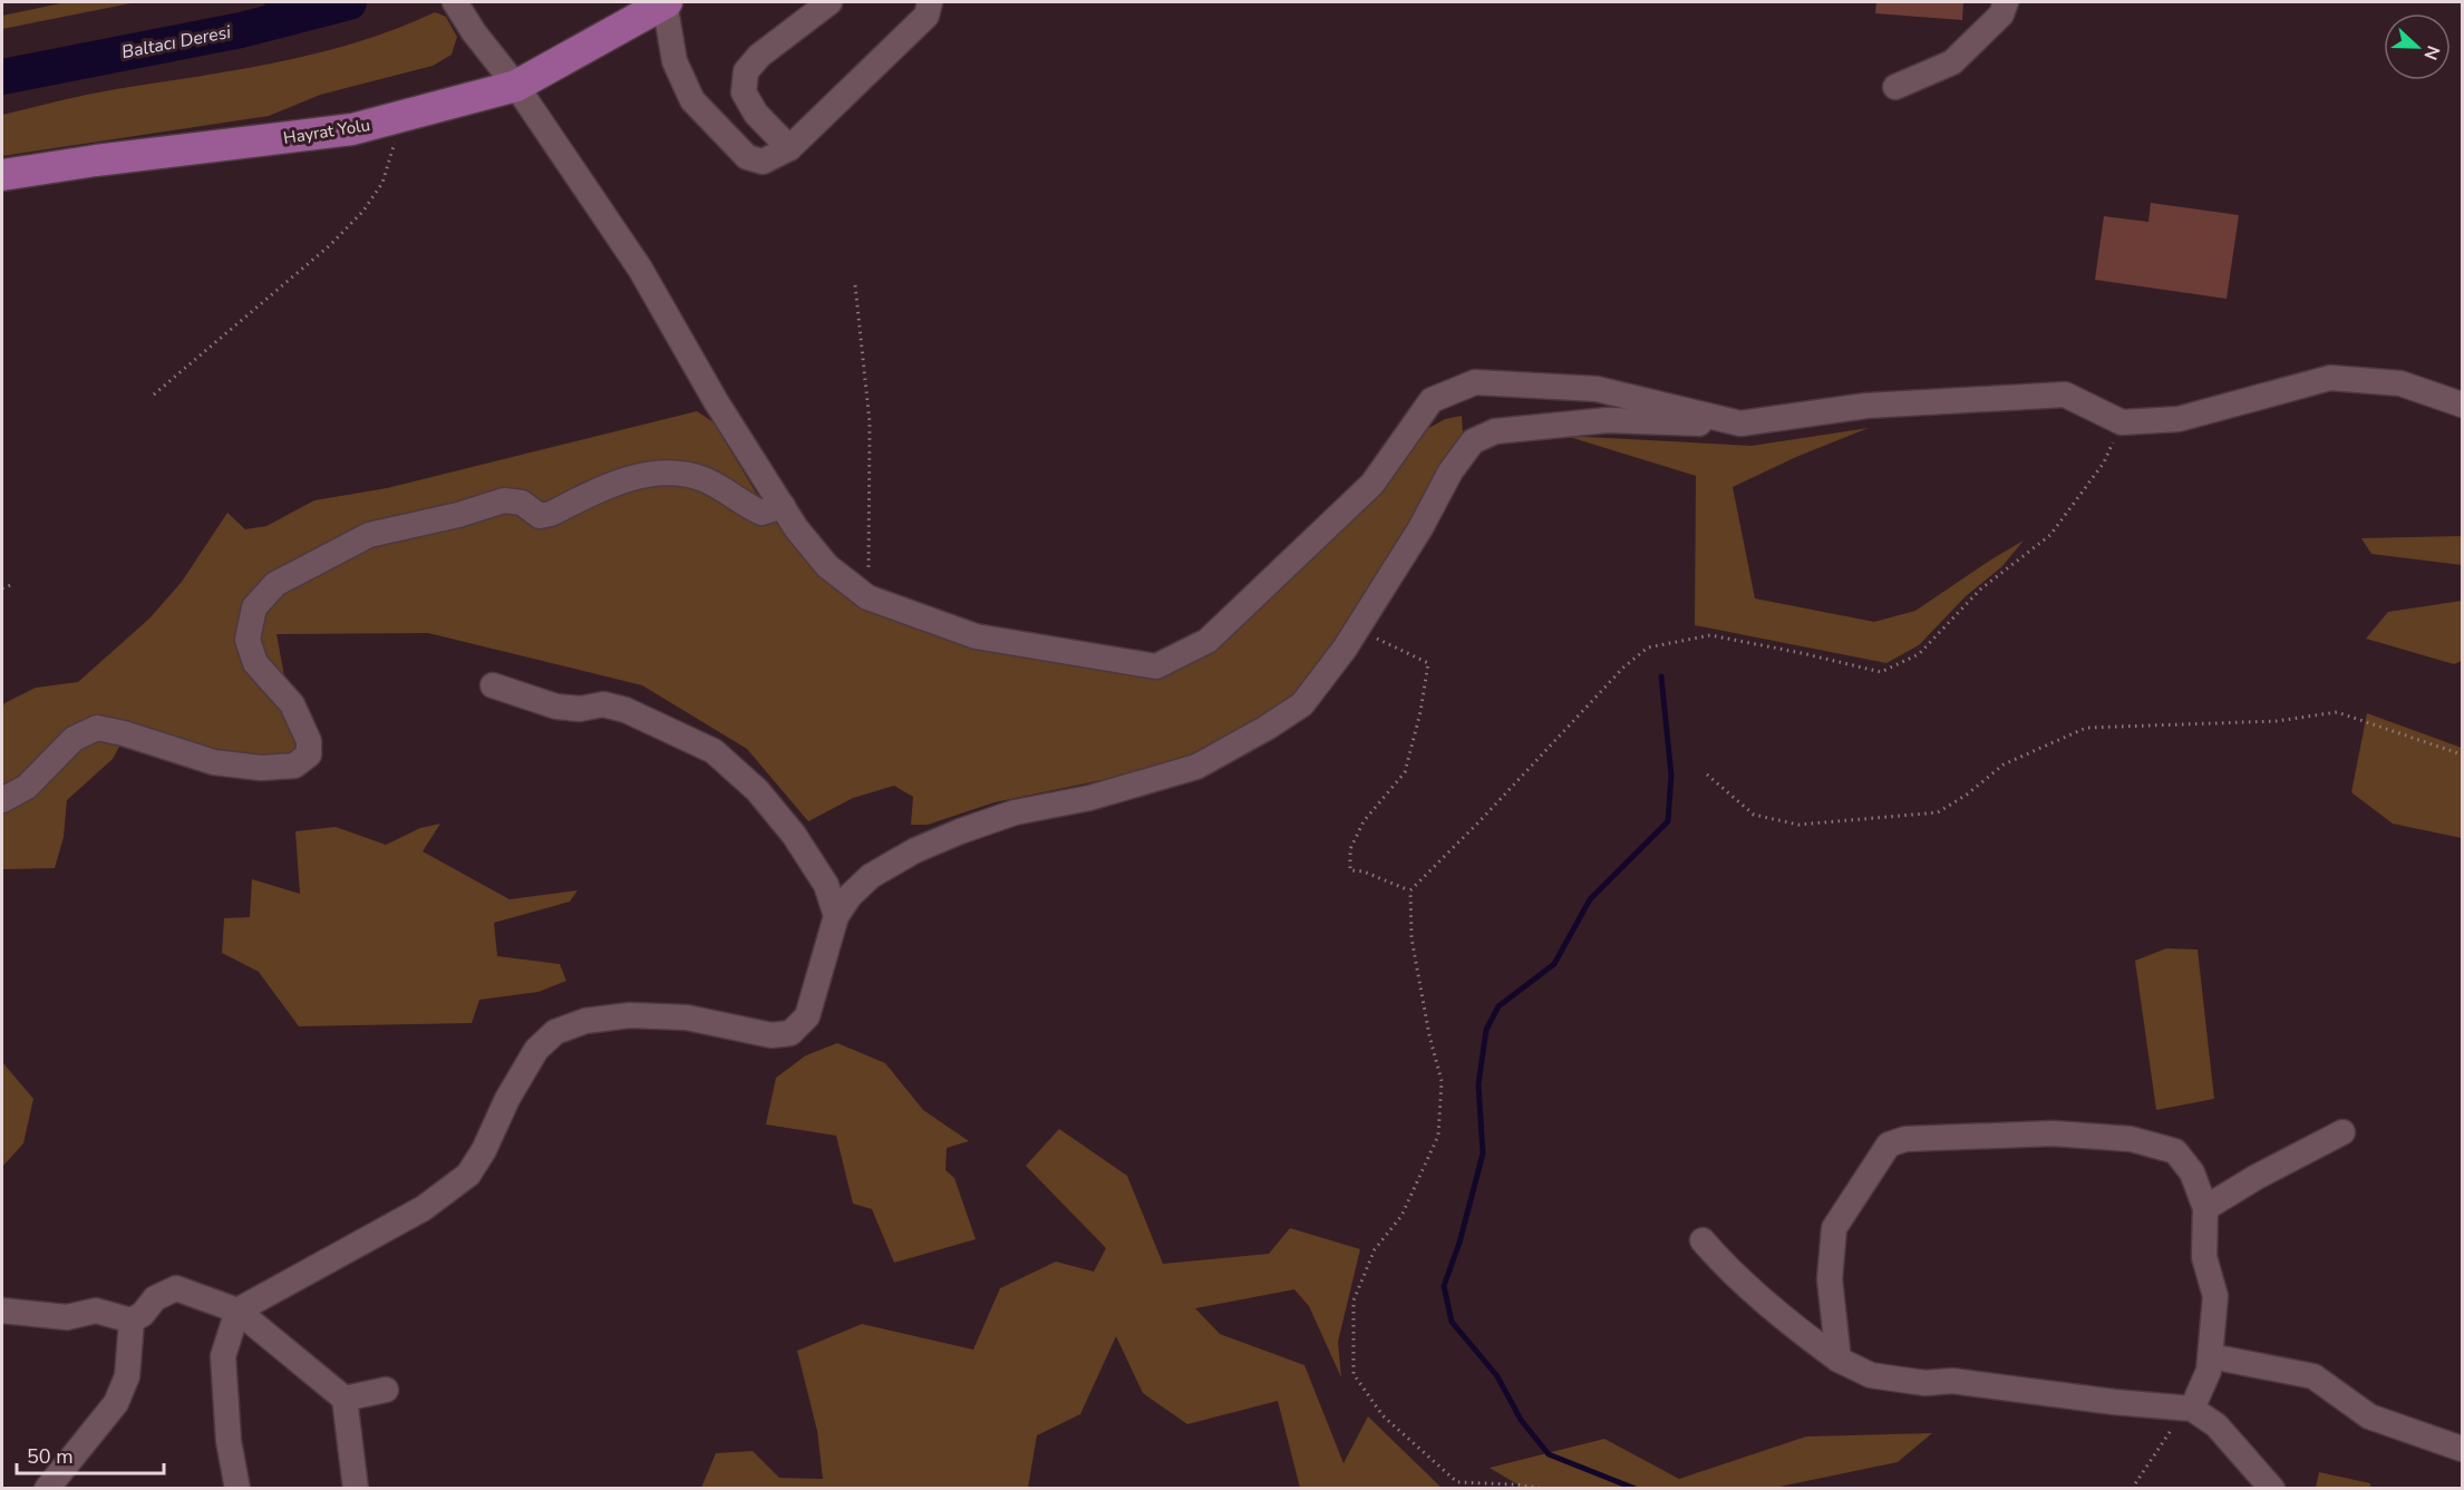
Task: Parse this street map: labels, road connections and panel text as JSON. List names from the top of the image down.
{
  "streets": {
    "main road": ["Hayrat Yolu"]
  },
  "water": ["Baltacı Deresi"],
  "scale_bar": "50 m",
  "north": "right"
}
